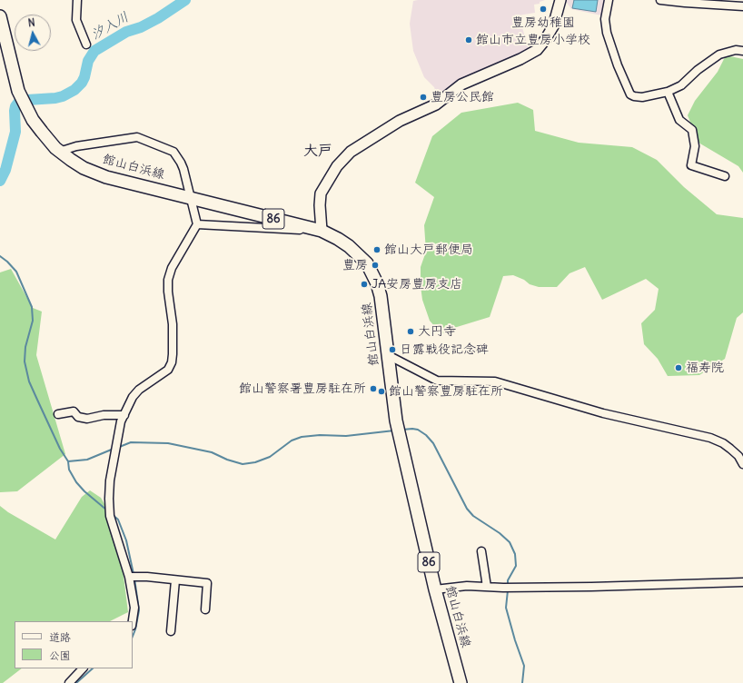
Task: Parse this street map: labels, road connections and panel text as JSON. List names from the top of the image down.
{
  "streets": {
    "main road": ["館山白浜線", "86"]
  },
  "districts": ["大戸"],
  "water": ["汐入川"],
  "places": [
    "豊房幼稚園",
    "館山市立豊房小学校",
    "豊房公民館",
    "館山大戸郵便局",
    "豊房",
    "JA安房豊房支店",
    "大円寺",
    "日露戦役記念碑",
    "福寿院",
    "館山警察署豊房駐在所",
    "館山警察豊房駐在所"
  ],
  "legend": ["道路", "公園"],
  "north": "top"
}
